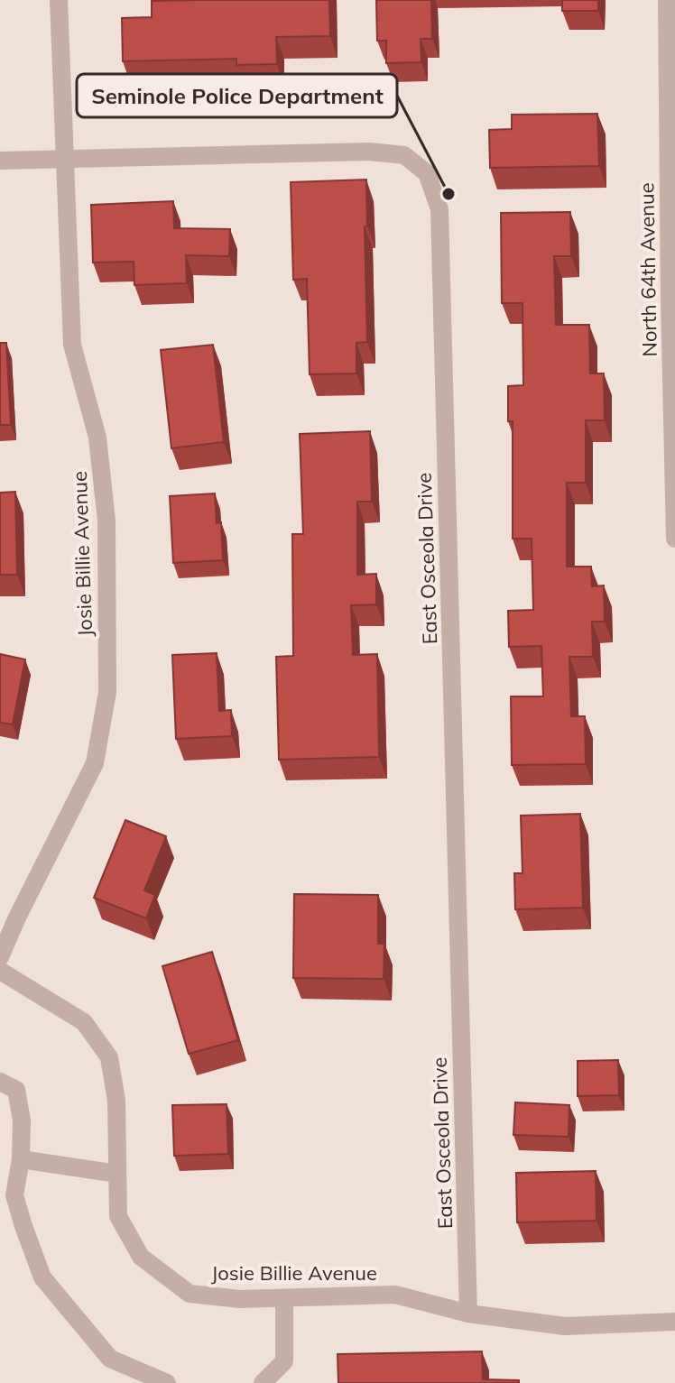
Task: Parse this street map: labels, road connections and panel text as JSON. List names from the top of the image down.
{
  "streets": {
    "street": ["North 64th Avenue", "Josie Billie Avenue", "East Osceola Drive"]
  },
  "crossings": [
    ["Josie Billie Avenue", "East Osceola Drive"]
  ],
  "places": ["Seminole Police Department"]
}
